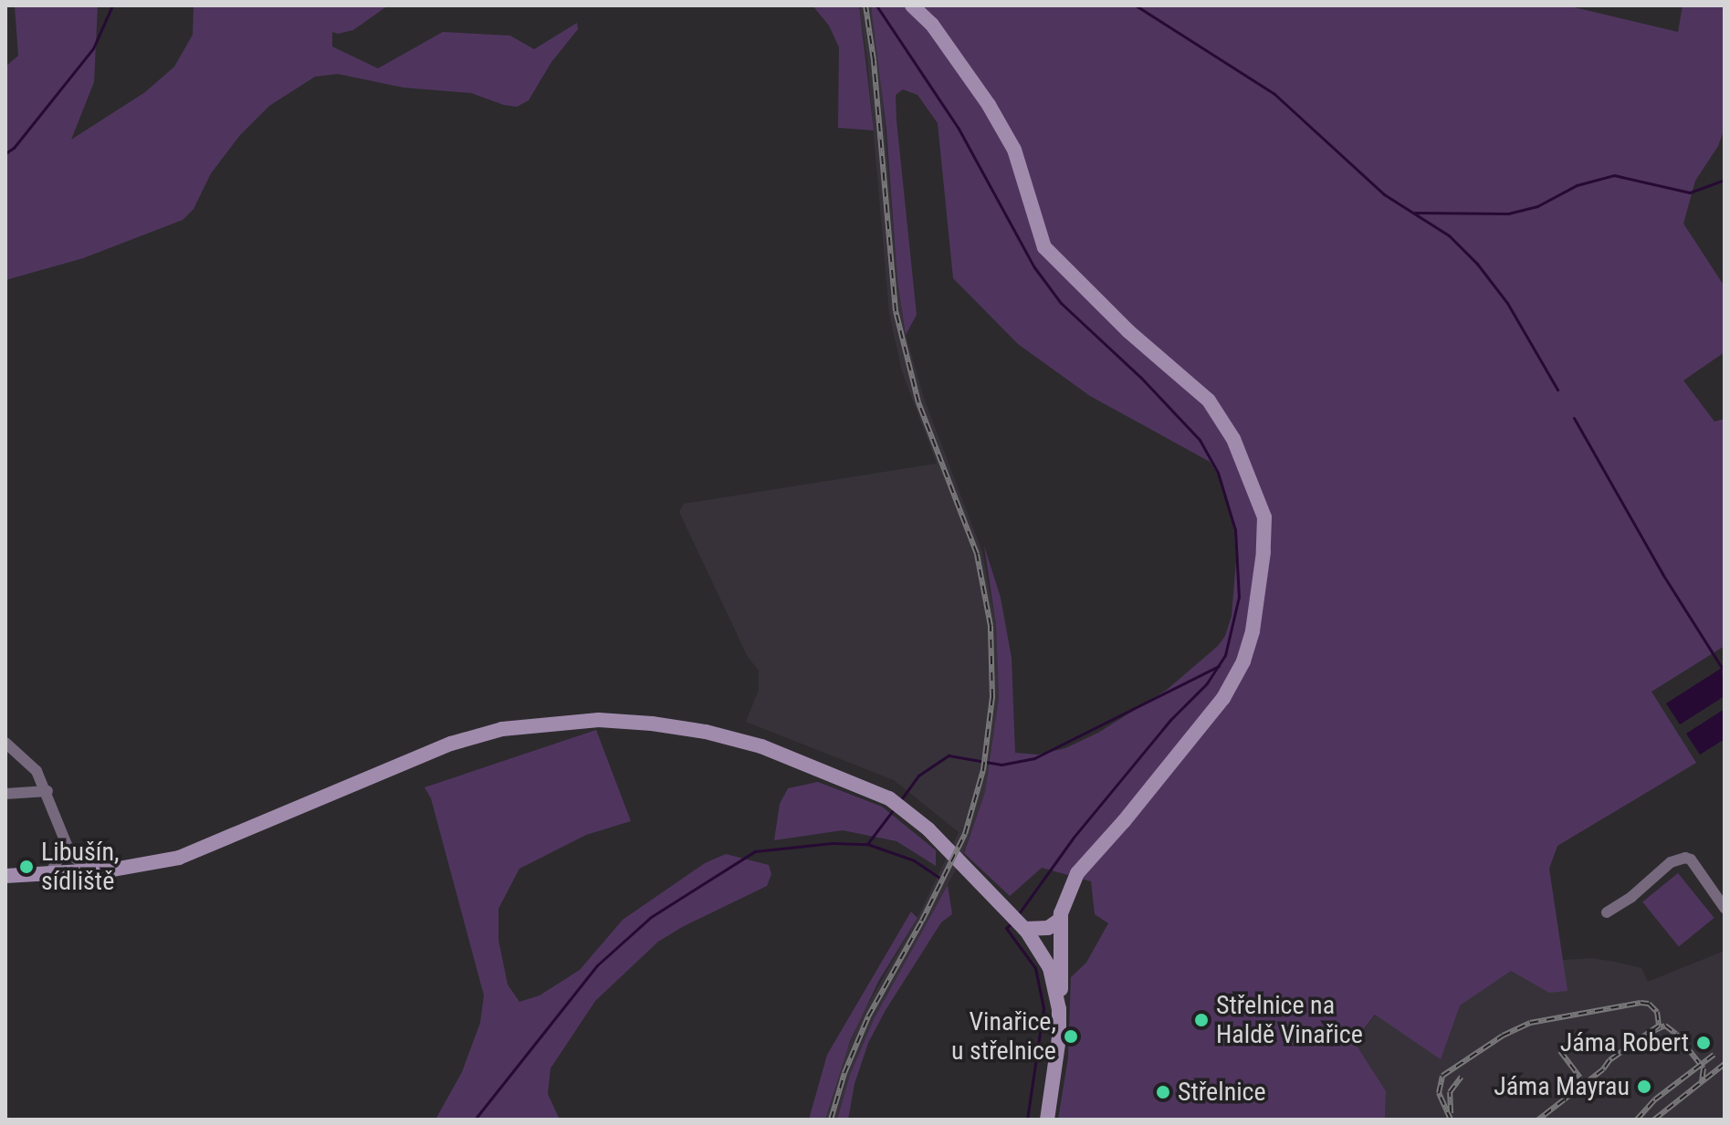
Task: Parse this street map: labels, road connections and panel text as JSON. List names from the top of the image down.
{
  "places": [
    "Libušín, sídliště",
    "Střelnice na Haldě Vinařice",
    "Vinařice, u střelnice",
    "Jáma Robert",
    "Jáma Mayrau",
    "Střelnice"
  ]
}
